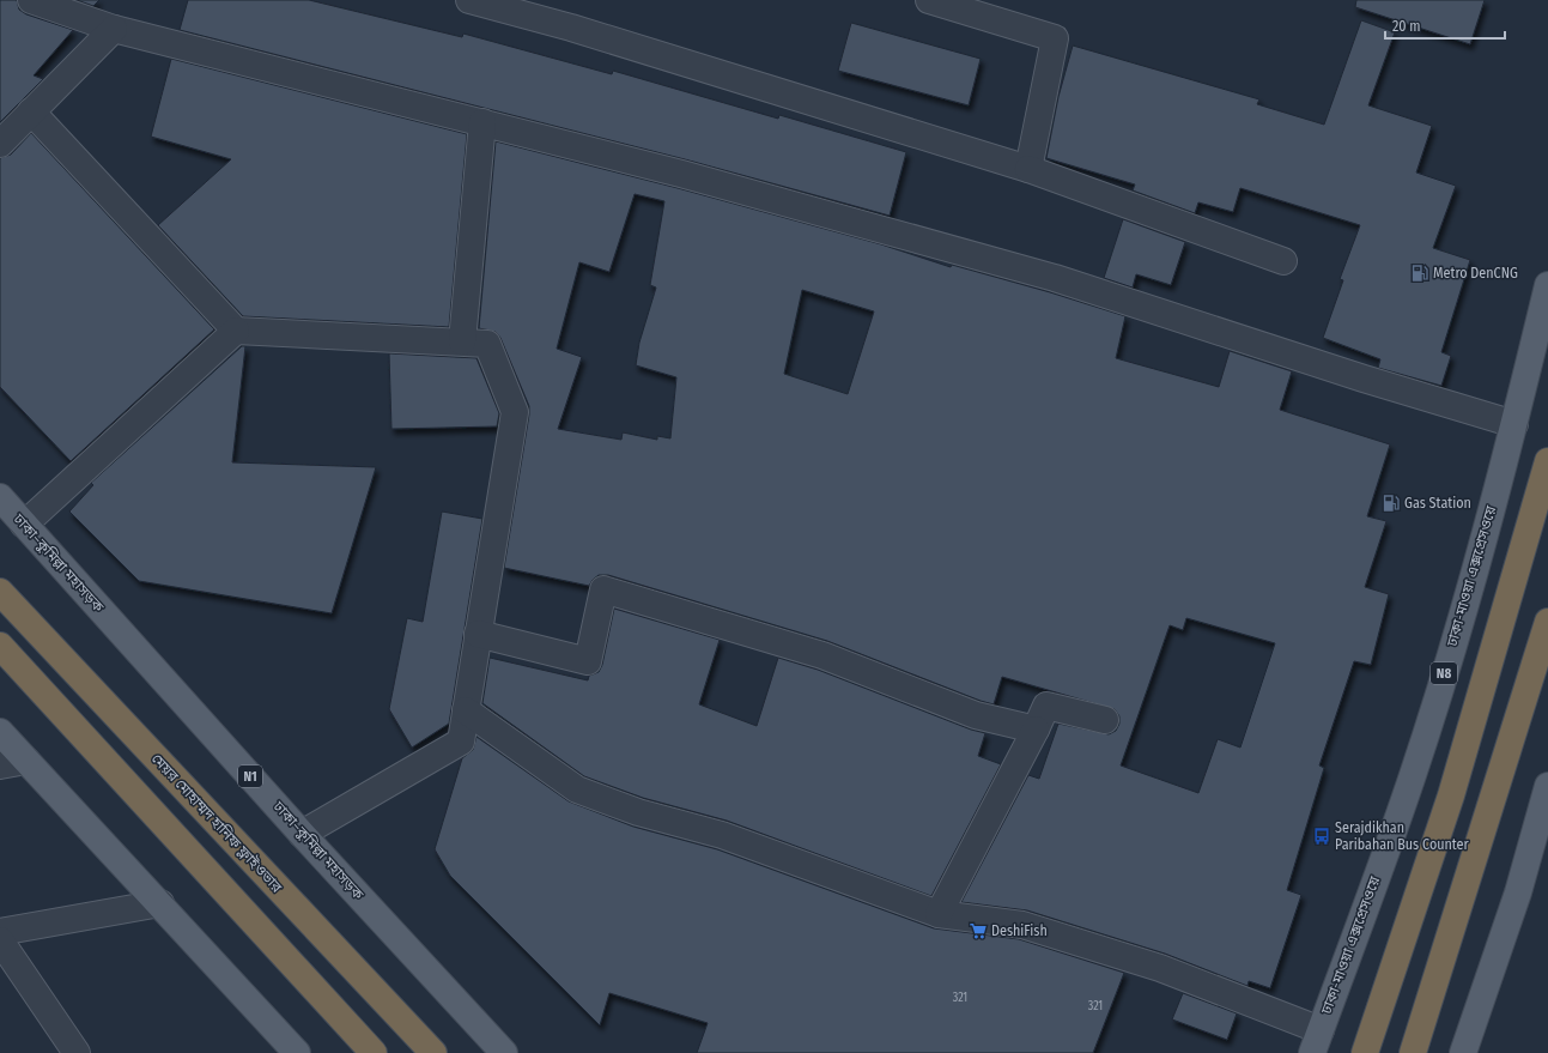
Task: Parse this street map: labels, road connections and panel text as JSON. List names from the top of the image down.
{
  "streets": {
    "highway": ["মেয়র মোহাম্মদ হানিফ ফ্লাইওভার"],
    "main road": [
      "ঢাকা–কুমিল্লা মহাসড়ক",
      "ঢাকা-মাওয়া এক্সপ্রেসওয়ে",
      "N8",
      "N1"
    ]
  },
  "places": {
    "fuel station": ["Metro DenCNG", "Gas Station"],
    "bus stop": ["Serajdikhan Paribahan Bus Counter"],
    "supermarket": ["DeshiFish"]
  },
  "house_numbers": ["321", "321"],
  "scale_bar": "20 m"
}
